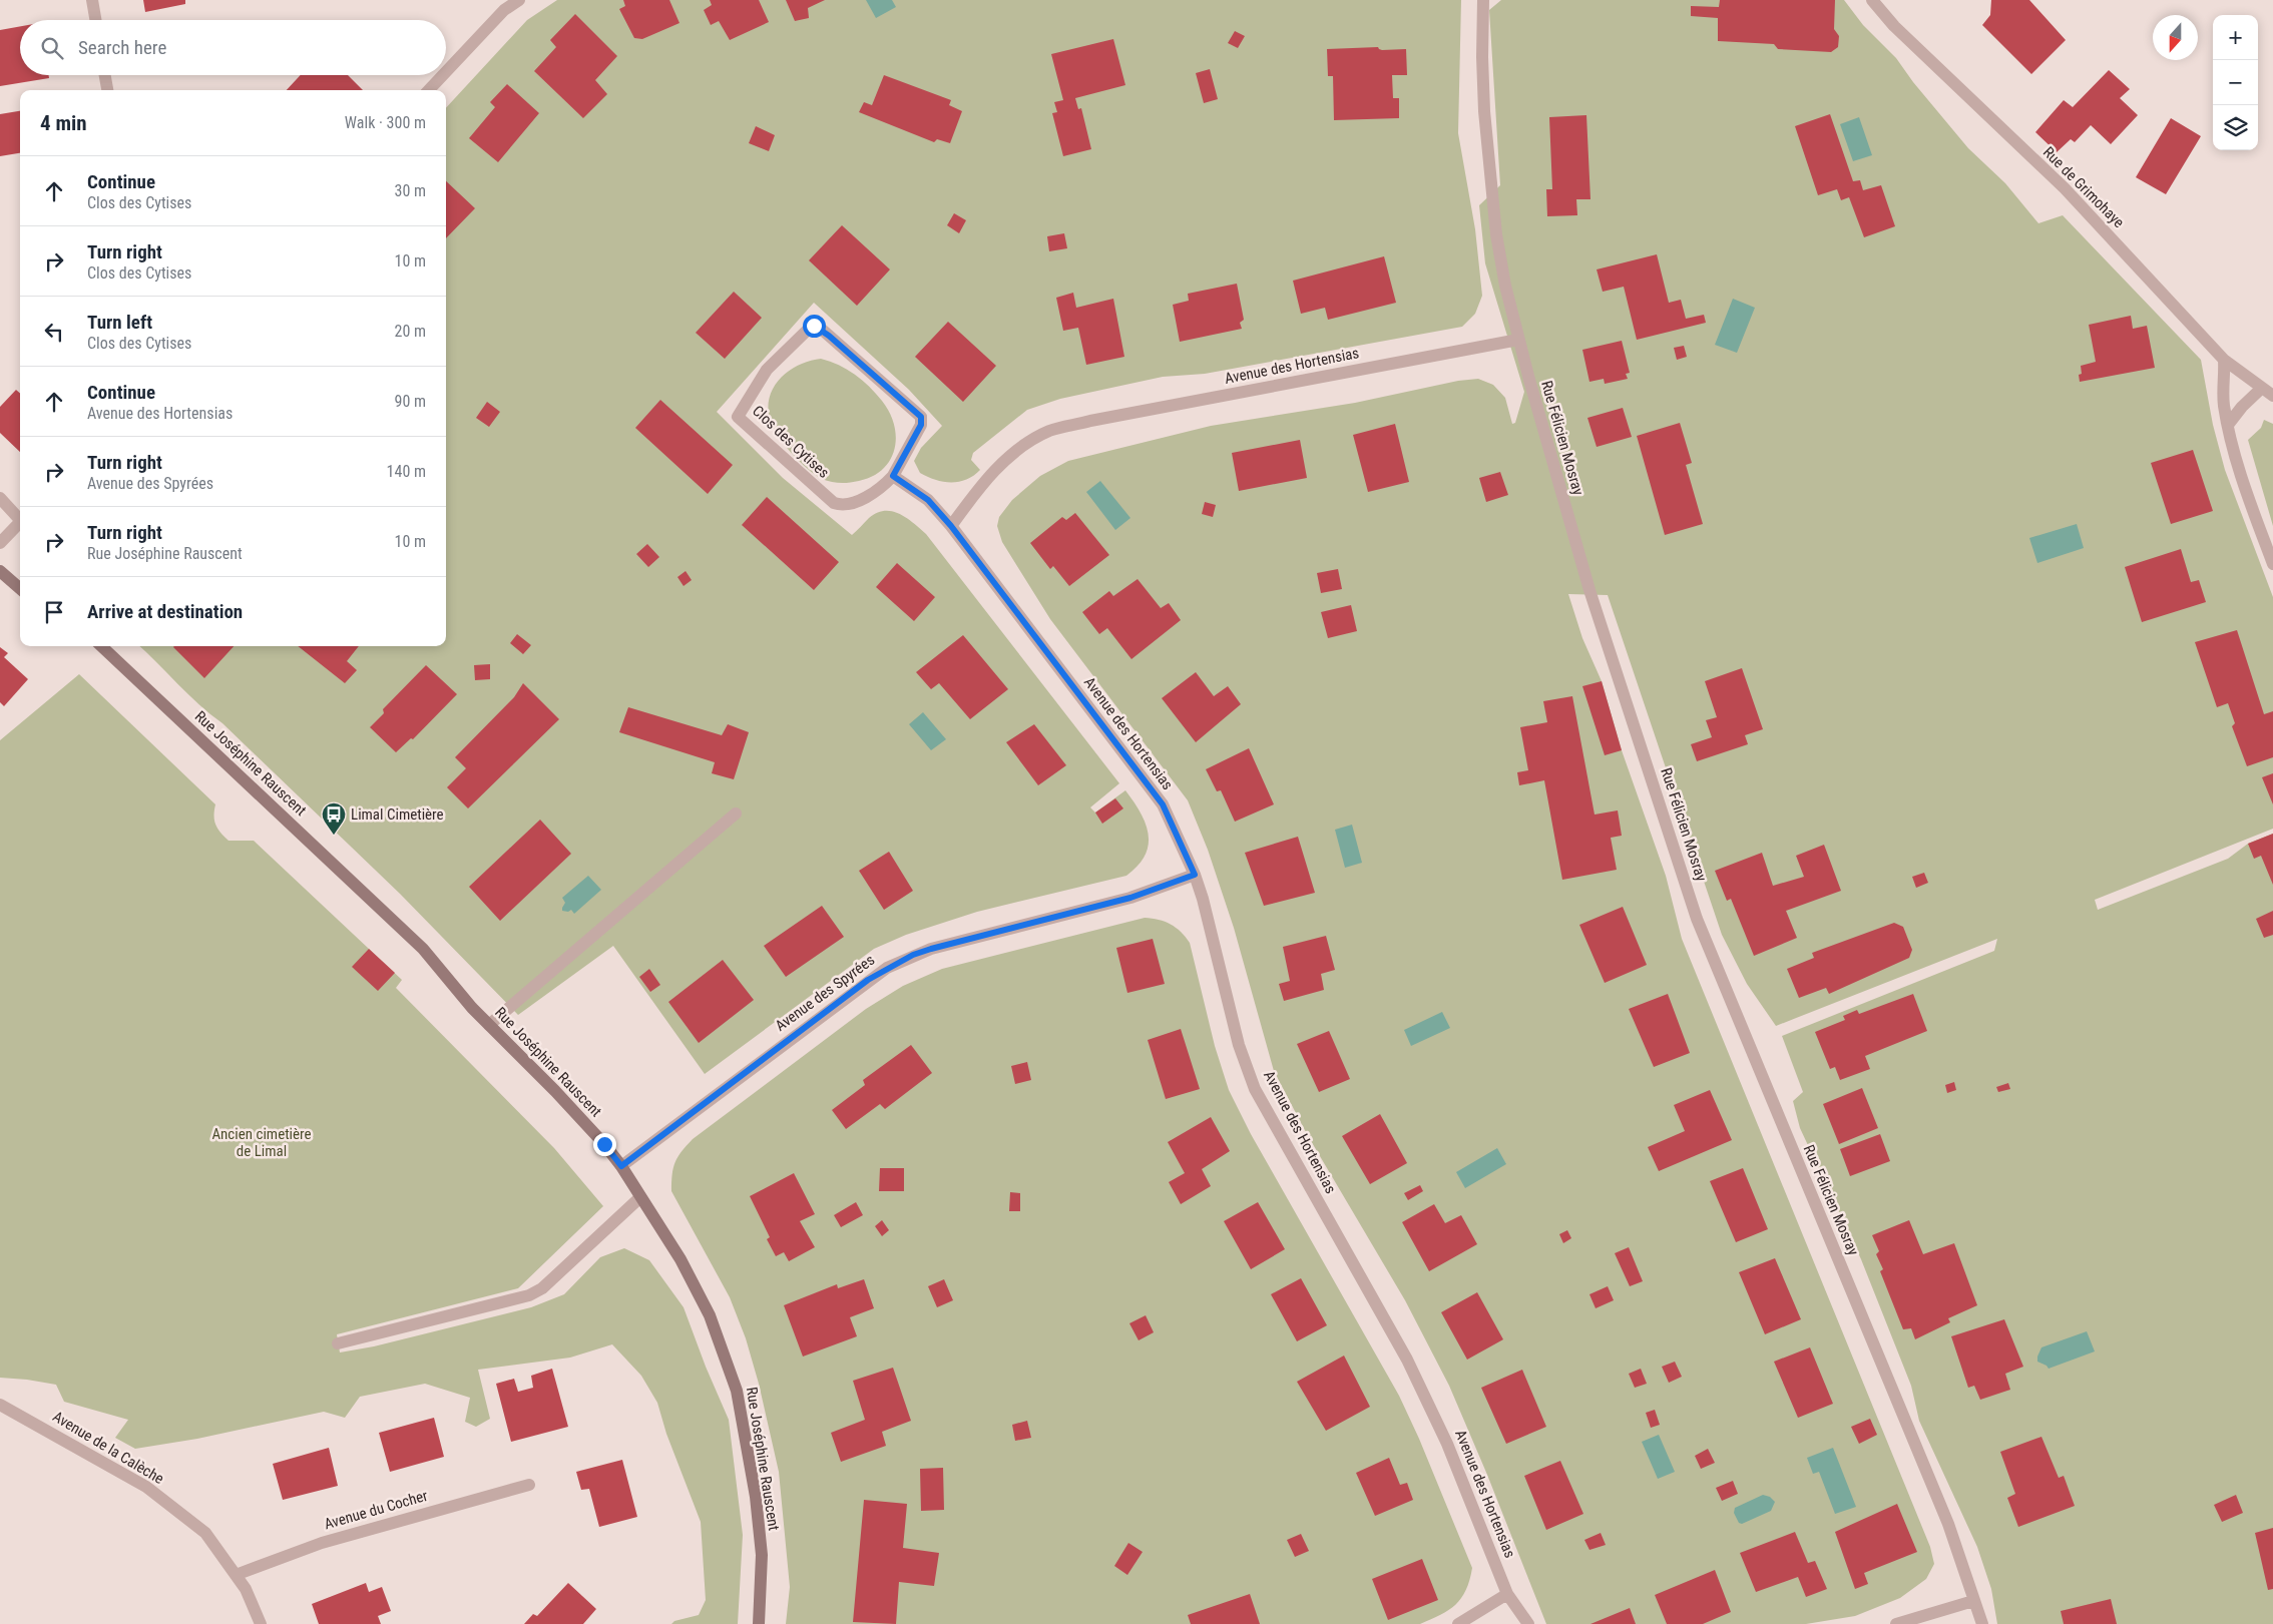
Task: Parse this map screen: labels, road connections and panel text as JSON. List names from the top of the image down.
{
  "streets": {
    "street": [
      "Rue de Grimohaye",
      "Avenue des Hortensias",
      "Rue Félicien Mosray",
      "Clos des Cytises",
      "Rue Joséphine Rauscent",
      "Avenue des Spyrées",
      "Avenue de la Calèche",
      "Avenue du Cocher"
    ]
  },
  "crossings": [
    ["Avenue des Hortensias", "Rue Félicien Mosray"],
    ["Avenue des Hortensias", "Avenue des Spyrées"],
    ["Rue Joséphine Rauscent", "Avenue des Spyrées"],
    ["Avenue de la Calèche", "Avenue du Cocher"]
  ],
  "parks": ["Ancien cimetière de Limal"],
  "places": {
    "bus stop": ["Limal Cimetière"]
  },
  "north": "bottom",
  "page": {
    "map_buttons": ["+", "−"],
    "search": "Search here",
    "heading": ["4 min", "Walk · 300 m"],
    "list": [
      ["Continue", "Clos des Cytises", "30 m"],
      ["Turn right", "Clos des Cytises", "10 m"],
      ["Turn left", "Clos des Cytises", "20 m"],
      ["Continue", "Avenue des Hortensias", "90 m"],
      ["Turn right", "Avenue des Spyrées", "140 m"],
      ["Turn right", "Rue Joséphine Rauscent", "10 m"],
      "Arrive at destination"
    ]
  }
}
